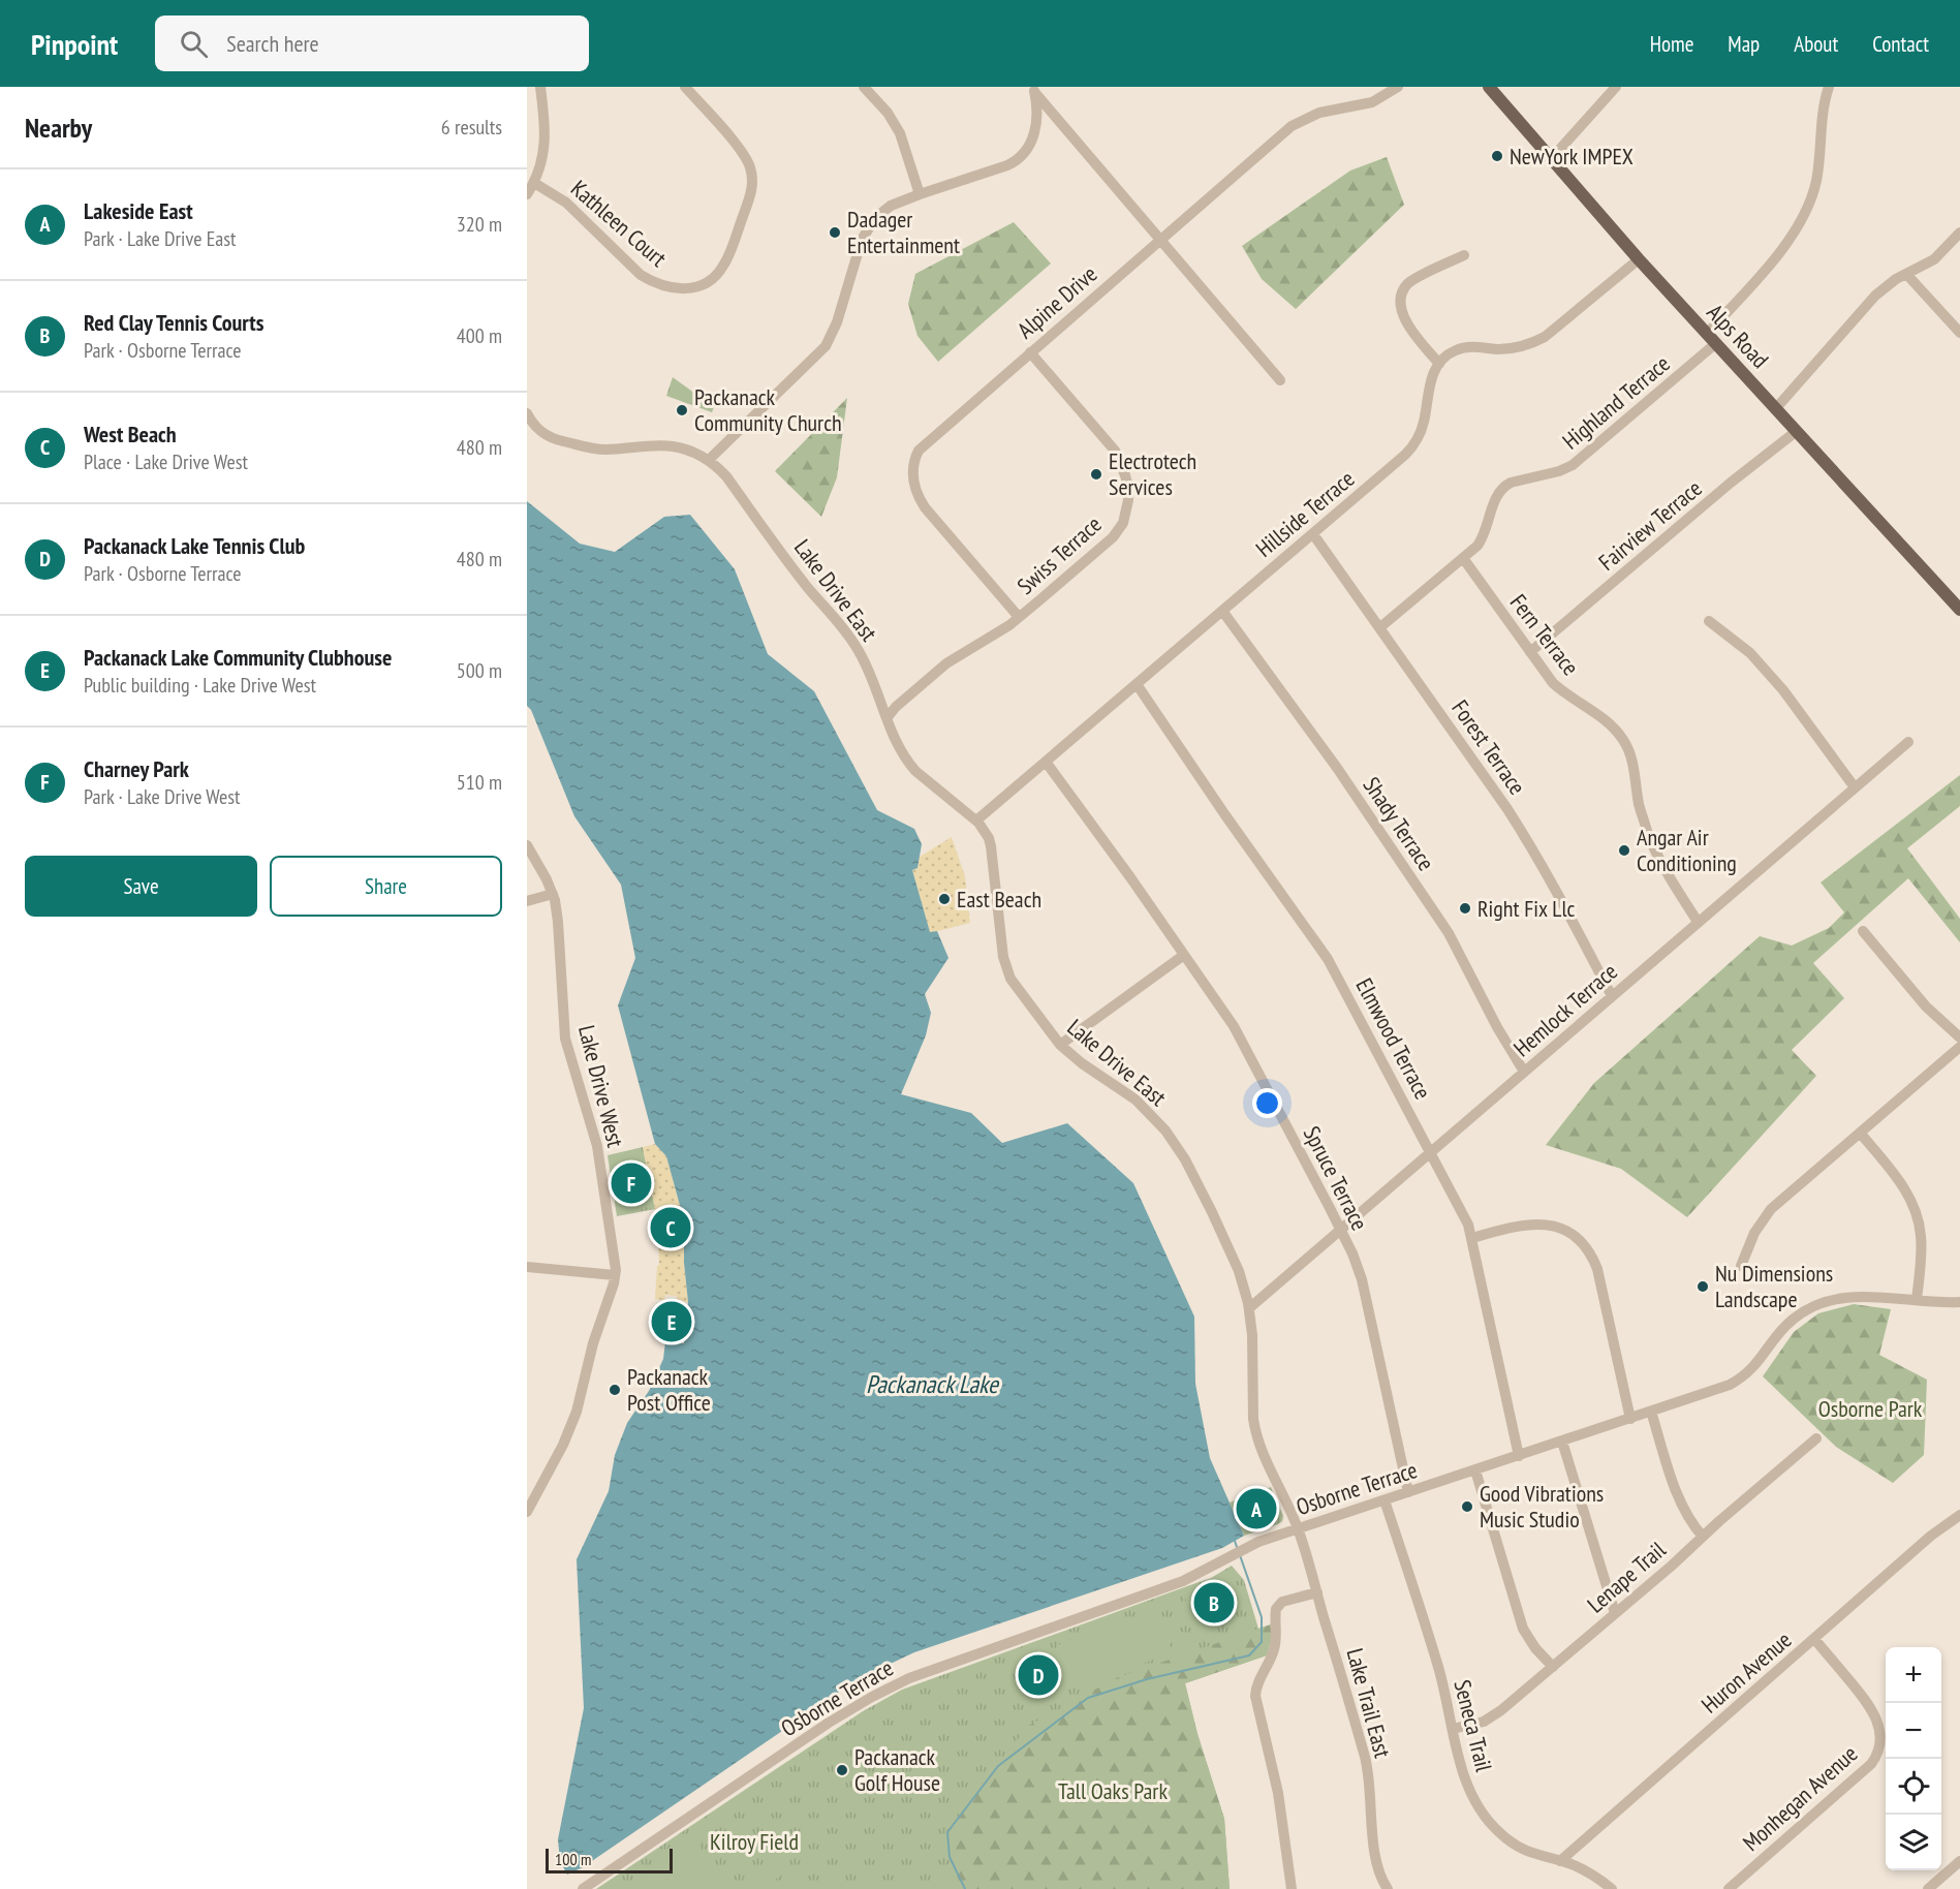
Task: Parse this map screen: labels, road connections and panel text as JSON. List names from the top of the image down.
{
  "streets": {
    "main road": ["Alps Road"],
    "street": [
      "Kathleen Court",
      "Alpine Drive",
      "Highland Terrace",
      "Hillside Terrace",
      "Fairview Terrace",
      "Swiss Terrace",
      "Lake Drive East",
      "Fern Terrace",
      "Forest Terrace",
      "Shady Terrace",
      "Hemlock Terrace",
      "Elmwood Terrace",
      "Lake Drive West",
      "Spruce Terrace",
      "Osborne Terrace",
      "Lenape Trail",
      "Huron Avenue",
      "Lake Trail East",
      "Seneca Trail",
      "Monhegan Avenue"
    ]
  },
  "crossings": [
    ["Alpine Drive", "Swiss Terrace"],
    ["Alps Road", "Highland Terrace"],
    ["Alps Road", "Fairview Terrace"],
    ["Highland Terrace", "Fern Terrace"],
    ["Highland Terrace", "Forest Terrace"],
    ["Hillside Terrace", "Lake Drive East"],
    ["Hillside Terrace", "Forest Terrace"],
    ["Hillside Terrace", "Shady Terrace"],
    ["Hillside Terrace", "Elmwood Terrace"],
    ["Hillside Terrace", "Spruce Terrace"],
    ["Fairview Terrace", "Fern Terrace"],
    ["Swiss Terrace", "Lake Drive East"],
    ["Lake Drive East", "Hemlock Terrace"],
    ["Lake Drive East", "Osborne Terrace"],
    ["Lake Drive East", "Lake Trail East"],
    ["Fern Terrace", "Hemlock Terrace"],
    ["Forest Terrace", "Hemlock Terrace"],
    ["Shady Terrace", "Hemlock Terrace"],
    ["Hemlock Terrace", "Elmwood Terrace"],
    ["Hemlock Terrace", "Spruce Terrace"],
    ["Elmwood Terrace", "Osborne Terrace"],
    ["Spruce Terrace", "Osborne Terrace"],
    ["Osborne Terrace", "Lake Trail East"],
    ["Osborne Terrace", "Seneca Trail"],
    ["Lenape Trail", "Seneca Trail"],
    ["Huron Avenue", "Seneca Trail"],
    ["Huron Avenue", "Monhegan Avenue"]
  ],
  "water": ["Packanack Lake"],
  "parks": ["Osborne Park", "Tall Oaks Park", "Kilroy Field"],
  "places": [
    "NewYork IMPEX",
    "Dadager Entertainment",
    "Packanack Community Church",
    "Electrotech Services",
    "Angar Air Conditioning",
    "East Beach",
    "Right Fix Llc",
    "Nu Dimensions Landscape",
    "Packanack Post Office",
    "Good Vibrations Music Studio",
    "Packanack Golf House"
  ],
  "scale_bar": "100 m",
  "page": {
    "header": "Pinpoint",
    "search": "Search here",
    "nav": [
      "Home",
      "Map",
      "About",
      "Contact"
    ],
    "heading": ["Nearby", "6 results"],
    "list": [
      {
        "mark": "A",
        "name": "Lakeside East",
        "note": "Park · Lake Drive East",
        "value": "320 m"
      },
      {
        "mark": "B",
        "name": "Red Clay Tennis Courts",
        "note": "Park · Osborne Terrace",
        "value": "400 m"
      },
      {
        "mark": "C",
        "name": "West Beach",
        "note": "Place · Lake Drive West",
        "value": "480 m"
      },
      {
        "mark": "D",
        "name": "Packanack Lake Tennis Club",
        "note": "Park · Osborne Terrace",
        "value": "480 m"
      },
      {
        "mark": "E",
        "name": "Packanack Lake Community Clubhouse",
        "note": "Public building · Lake Drive West",
        "value": "500 m"
      },
      {
        "mark": "F",
        "name": "Charney Park",
        "note": "Park · Lake Drive West",
        "value": "510 m"
      }
    ],
    "buttons": ["Save", "Share"],
    "pins": [
      "F",
      "C",
      "E",
      "A",
      "B",
      "D"
    ],
    "map_buttons": ["+", "−"],
    "scale": "100 m"
  }
}
